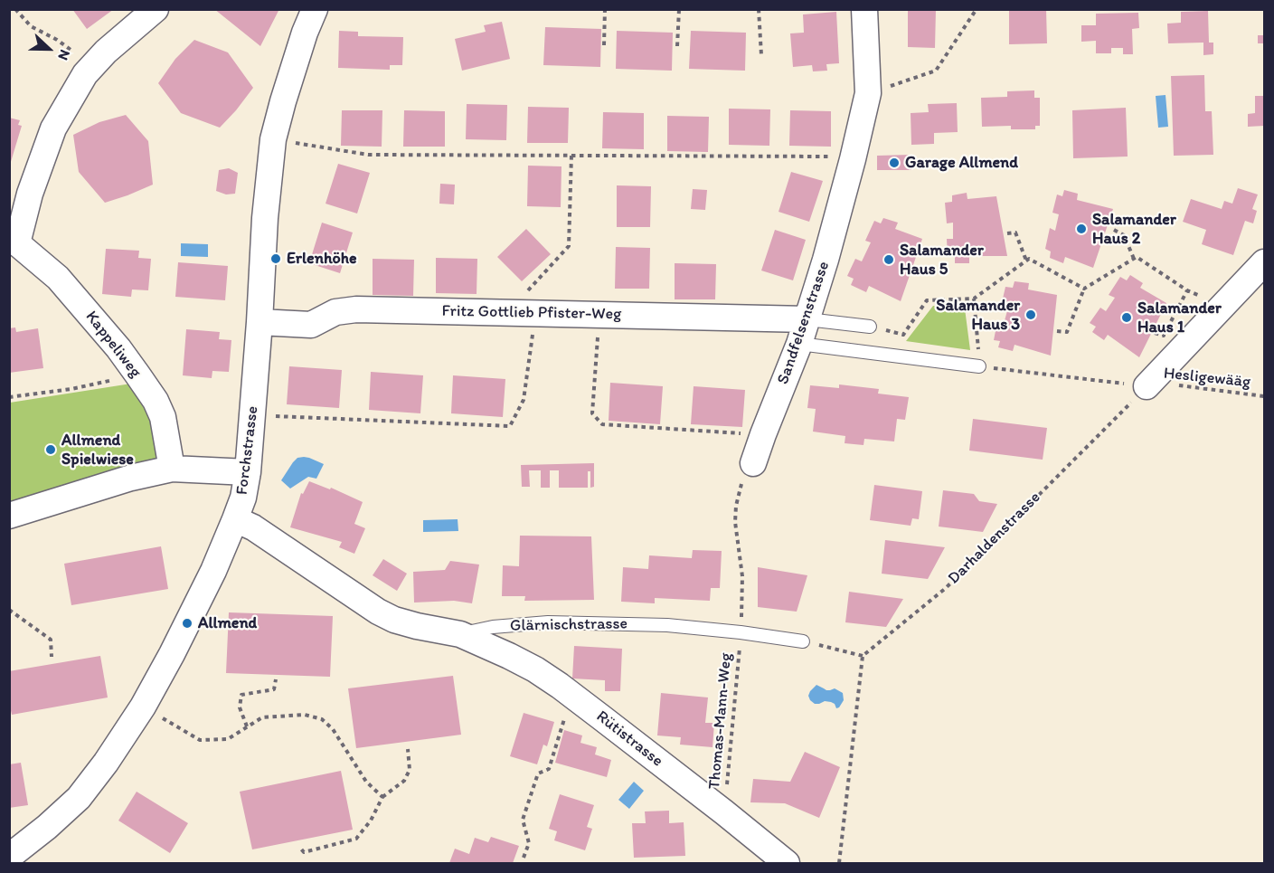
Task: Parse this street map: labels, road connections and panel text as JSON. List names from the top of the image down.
{
  "streets": {
    "street": [
      "Fritz Gottlieb Pfister-Weg",
      "Sandfelsenstrasse",
      "Kappeliweg",
      "Forchstrasse",
      "Glärnischstrasse",
      "Rütistrasse"
    ],
    "path": ["Hesligewääg", "Darhaldenstrasse", "Thomas-Mann-Weg"]
  },
  "crossings": [
    ["Fritz Gottlieb Pfister-Weg", "Sandfelsenstrasse"],
    ["Fritz Gottlieb Pfister-Weg", "Forchstrasse"],
    ["Hesligewääg", "Darhaldenstrasse"],
    ["Forchstrasse", "Glärnischstrasse"],
    ["Glärnischstrasse", "Thomas-Mann-Weg"],
    ["Glärnischstrasse", "Rütistrasse"],
    ["Thomas-Mann-Weg", "Rütistrasse"]
  ],
  "places": [
    "Garage Allmend",
    "Salamander Haus 2",
    "Erlenhöhe",
    "Salamander Haus 5",
    "Salamander Haus 3",
    "Salamander Haus 1",
    "Allmend Spielwiese",
    "Allmend"
  ],
  "north": "right"
}
